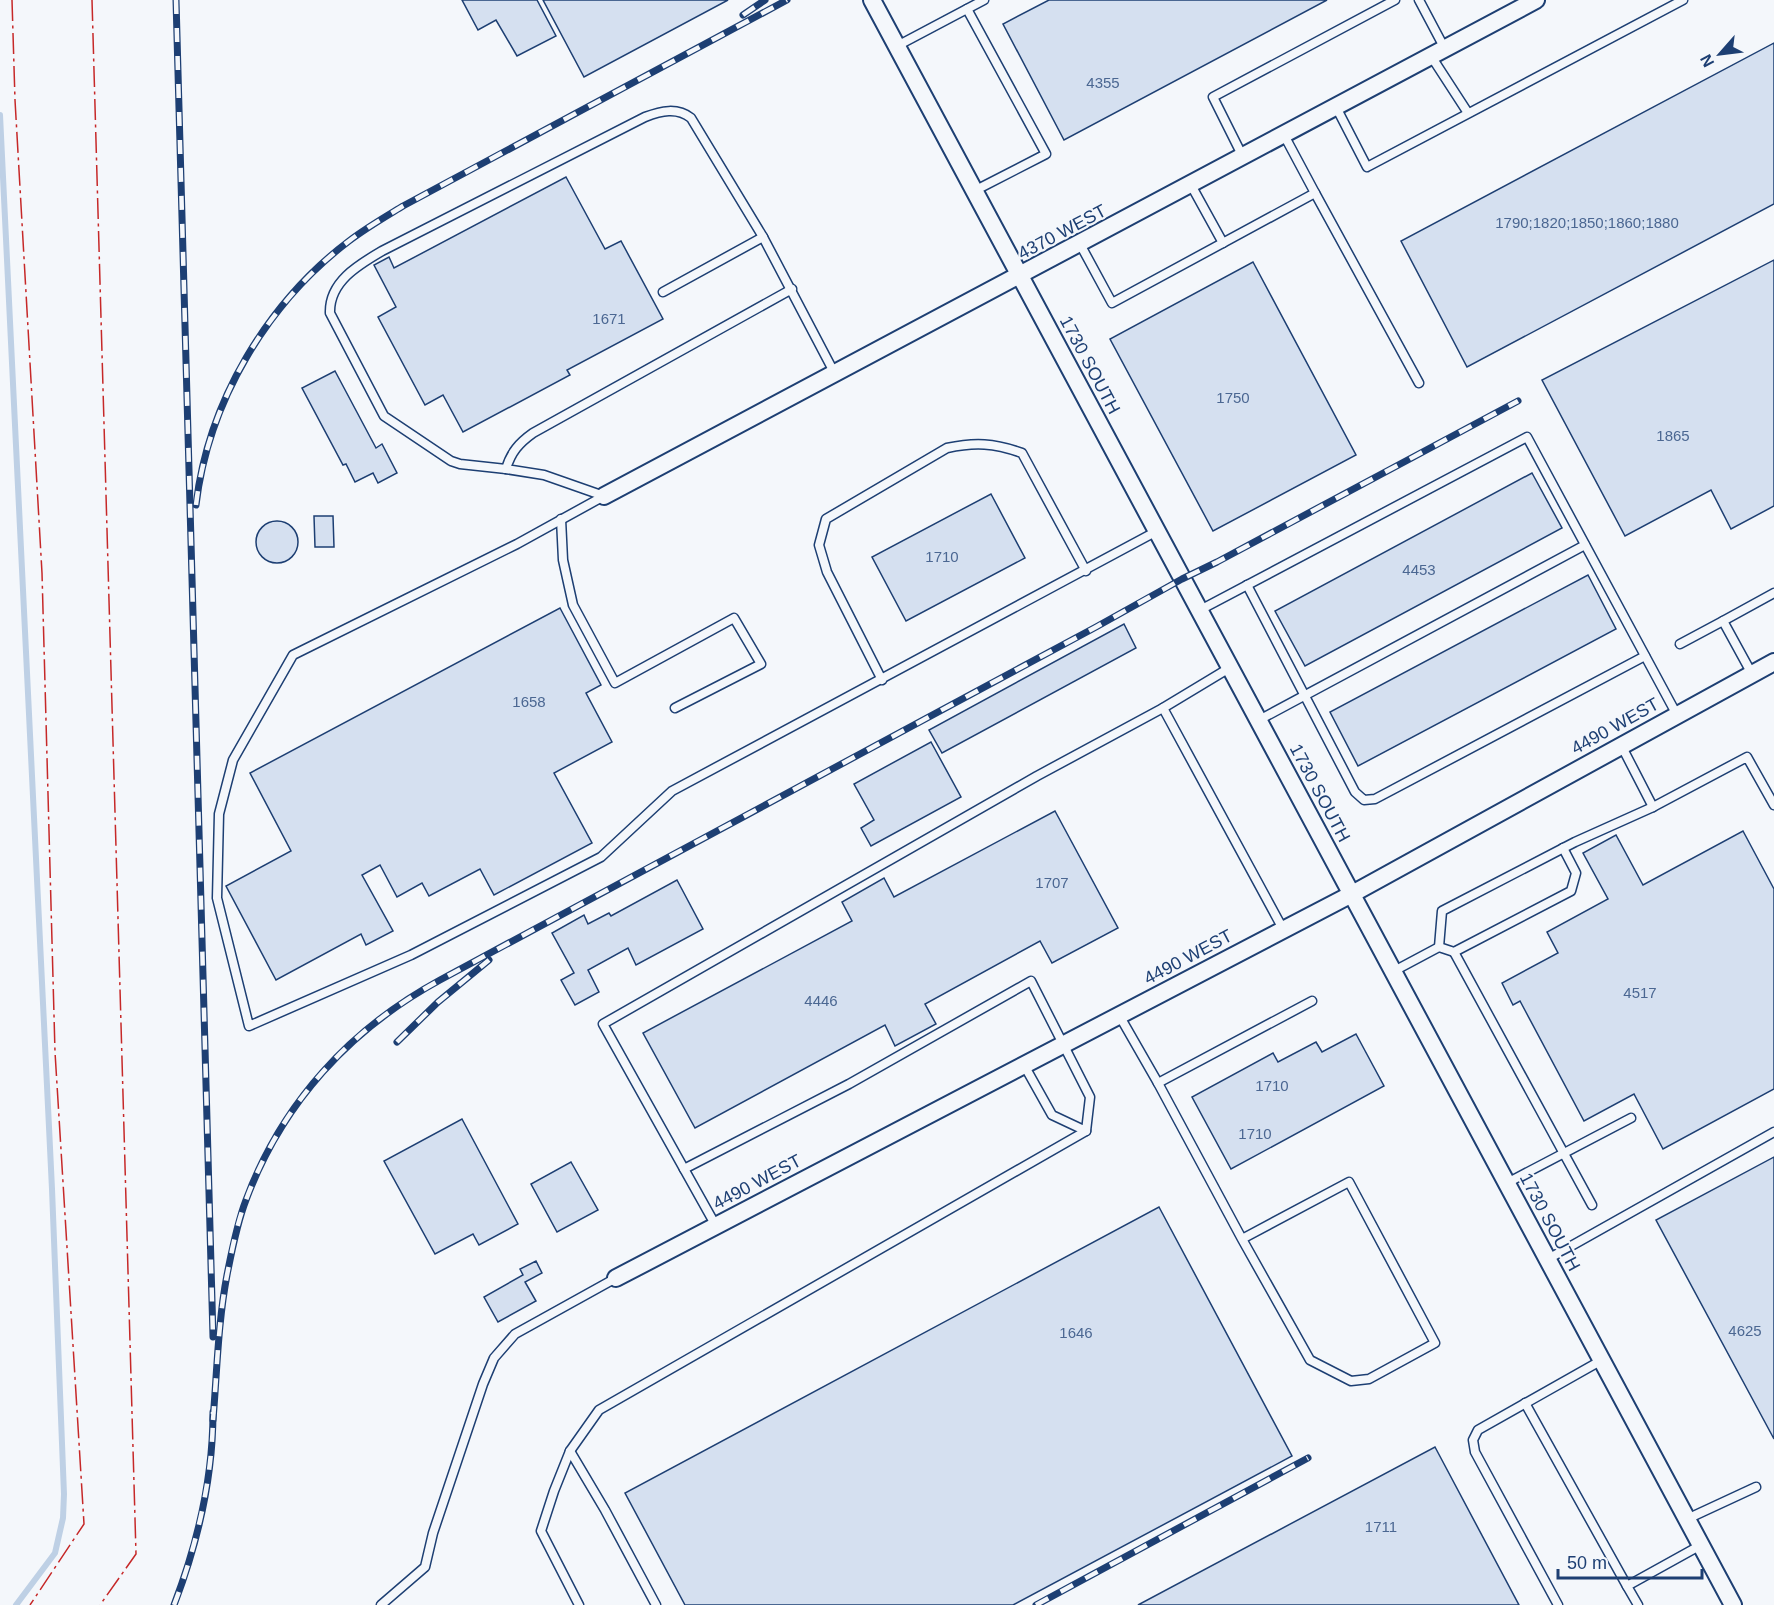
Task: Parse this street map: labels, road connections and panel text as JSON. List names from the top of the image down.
{
  "streets": {
    "street": ["4370 WEST", "1730 SOUTH", "4490 WEST"]
  },
  "crossings": [
    ["4370 WEST", "1730 SOUTH"],
    ["1730 SOUTH", "4490 WEST"]
  ],
  "house_numbers": [
    "4355",
    "1790;1820;1850;1860;1880",
    "1671",
    "1750",
    "1865",
    "1710",
    "4453",
    "1658",
    "1707",
    "4517",
    "4446",
    "1710",
    "1710",
    "4625",
    "1646",
    "1711"
  ],
  "scale_bar": "50 m",
  "north": "bottom left"
}
